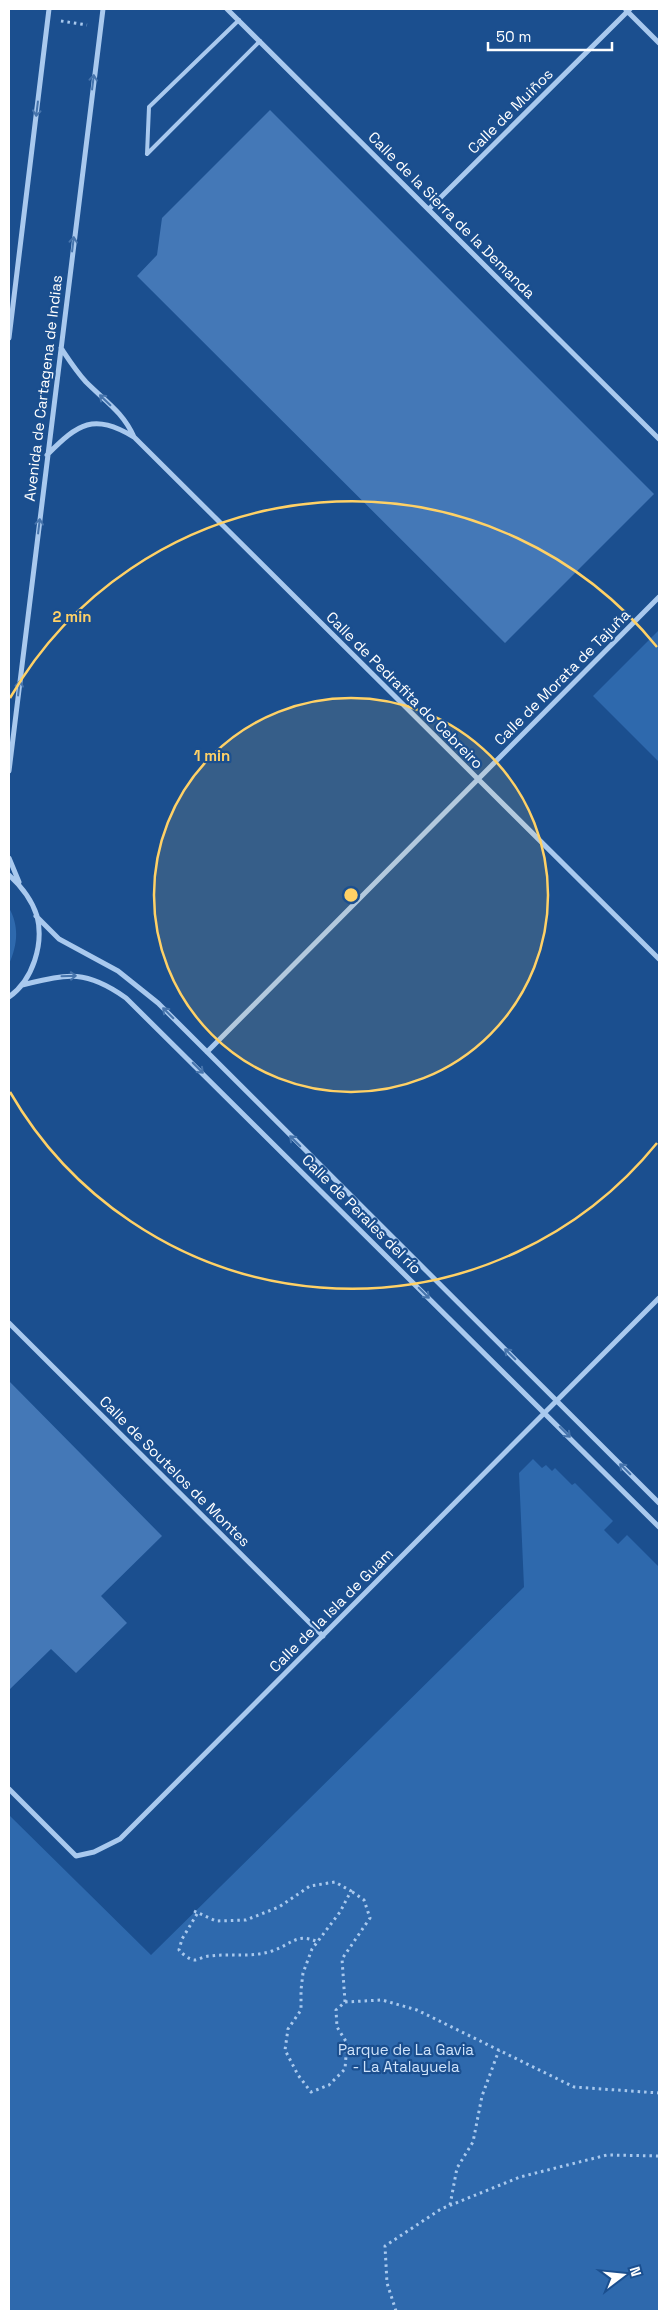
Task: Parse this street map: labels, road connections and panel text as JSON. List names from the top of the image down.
{
  "streets": {
    "street": [
      "Calle de Muiños",
      "Calle de la Sierra de la Demanda",
      "Avenida de Cartagena de Indias",
      "Calle de Morata de Tajuña",
      "Calle de Pedrafita do Cebreiro",
      "Calle de Perales del río",
      "Calle de Soutelos de Montes",
      "Calle de la Isla de Guam"
    ]
  },
  "crossings": [
    ["Calle de Muiños", "Calle de la Sierra de la Demanda"],
    ["Avenida de Cartagena de Indias", "Calle de Pedrafita do Cebreiro"],
    ["Calle de Morata de Tajuña", "Calle de Pedrafita do Cebreiro"],
    ["Calle de Morata de Tajuña", "Calle de Perales del río"],
    ["Calle de Perales del río", "Calle de la Isla de Guam"],
    ["Calle de Soutelos de Montes", "Calle de la Isla de Guam"]
  ],
  "one_way": ["Avenida de Cartagena de Indias"],
  "parks": ["Parque de La Gavia - La Atalayuela"],
  "scale_bar": "50 m",
  "north": "right",
  "rings": ["2 min", "1 min"]
}
